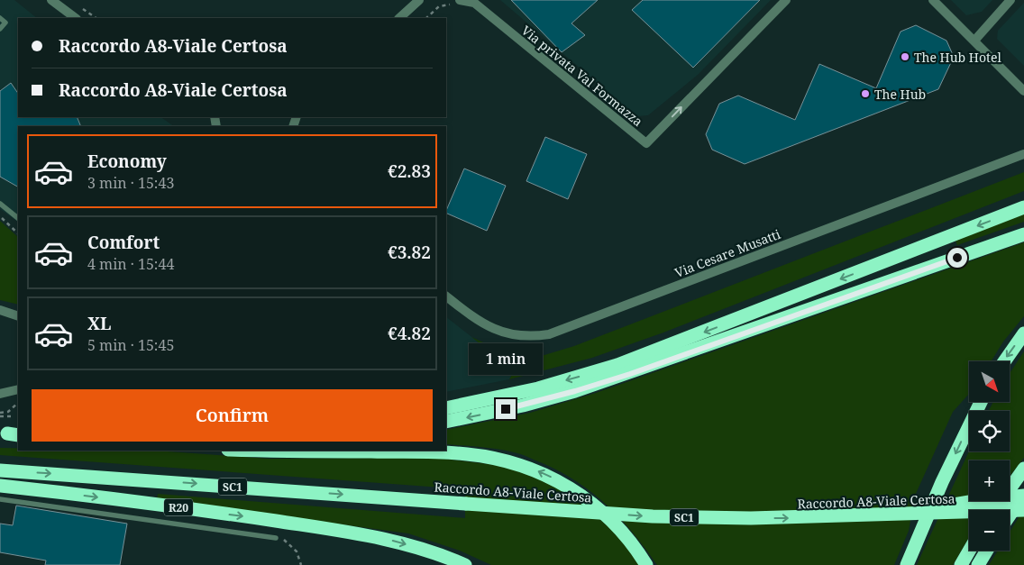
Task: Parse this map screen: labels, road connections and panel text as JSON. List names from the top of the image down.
{
  "streets": {
    "highway": ["SC1", "Raccordo A8-Viale Certosa", "R20"],
    "street": ["Via privata Val Formazza", "Via Cesare Musatti"]
  },
  "places": ["The Hub Hotel", "The Hub"],
  "north": "bottom right",
  "page": {
    "banner": ["Raccordo A8-Viale Certosa", "Raccordo A8-Viale Certosa"],
    "list": [
      {
        "name": "Economy",
        "note": "3 min · 15:43",
        "value": "€2.83"
      },
      {
        "name": "Comfort",
        "note": "4 min · 15:44",
        "value": "€3.82"
      },
      {
        "name": "XL",
        "note": "5 min · 15:45",
        "value": "€4.82"
      }
    ],
    "bubble": "1 min",
    "map_buttons": ["+", "−"],
    "buttons": "Confirm"
  }
}
